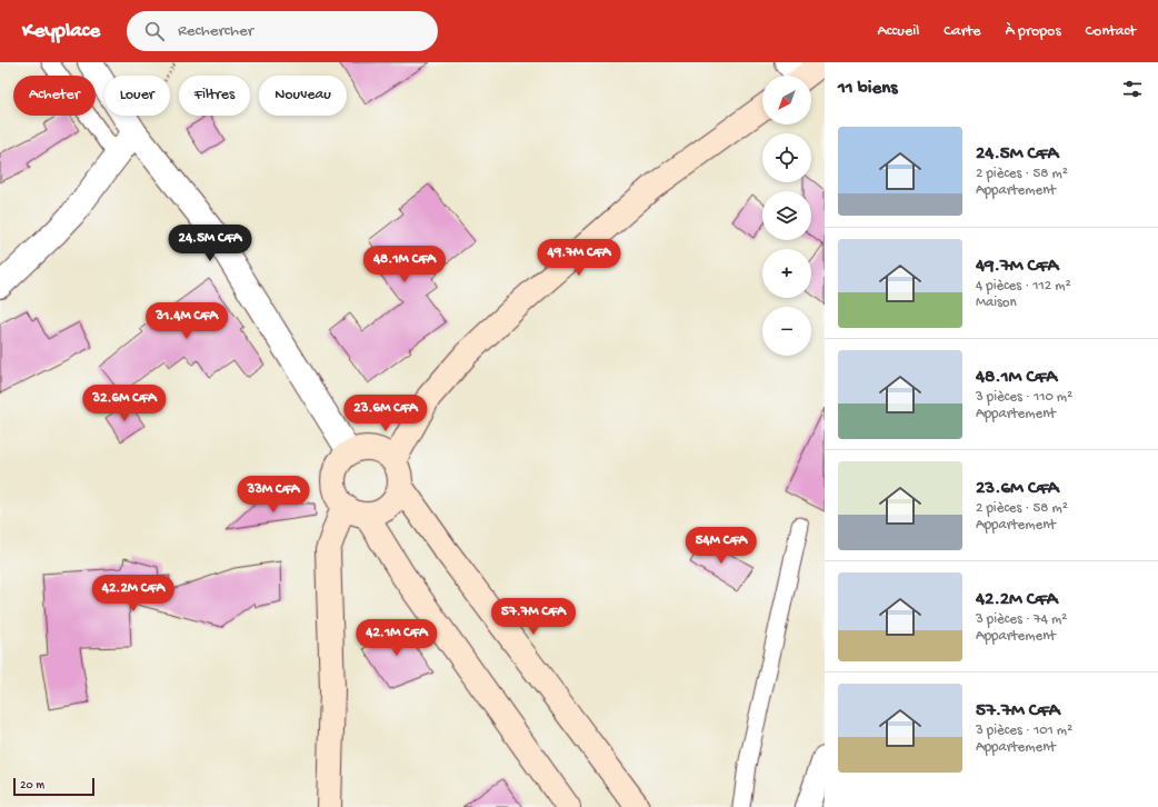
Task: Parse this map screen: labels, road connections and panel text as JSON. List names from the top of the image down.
{
  "scale_bar": "20 m",
  "north": "bottom left",
  "page": {
    "header": "Keyplace",
    "search": "Rechercher",
    "nav": [
      "Accueil",
      "Carte",
      "À propos",
      "Contact"
    ],
    "heading": "11 biens",
    "map_buttons": ["+", "−"],
    "chip": [
      "Acheter",
      "Louer",
      "Filtres",
      "Nouveau"
    ],
    "list": [
      {
        "name": "24.5M CFA",
        "note": "2 pièces · 58 m² · Appartement"
      },
      {
        "name": "49.7M CFA",
        "note": "4 pièces · 112 m² · Maison"
      },
      {
        "name": "48.1M CFA",
        "note": "3 pièces · 110 m² · Appartement"
      },
      {
        "name": "23.6M CFA",
        "note": "2 pièces · 58 m² · Appartement"
      },
      {
        "name": "42.2M CFA",
        "note": "3 pièces · 74 m² · Appartement"
      },
      {
        "name": "57.7M CFA",
        "note": "3 pièces · 101 m² · Appartement"
      }
    ],
    "price": [
      "24.5M CFA",
      "49.7M CFA",
      "48.1M CFA",
      "31.4M CFA",
      "32.6M CFA",
      "23.6M CFA",
      "33M CFA",
      "54M CFA",
      "42.2M CFA",
      "57.7M CFA",
      "42.1M CFA"
    ],
    "scale": "20 m"
  }
}
